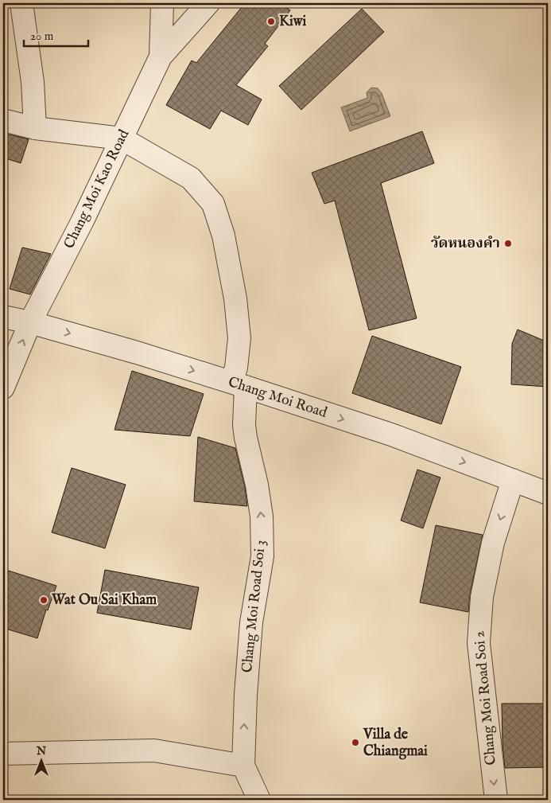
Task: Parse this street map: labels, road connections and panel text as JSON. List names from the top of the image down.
{
  "streets": {
    "street": [
      "Chang Moi Kao Road",
      "Chang Moi Road",
      "Chang Moi Road Soi 3",
      "Chang Moi Road Soi 2"
    ]
  },
  "crossings": [
    ["Chang Moi Kao Road", "Chang Moi Road"],
    ["Chang Moi Kao Road", "Chang Moi Road Soi 3"],
    ["Chang Moi Road", "Chang Moi Road Soi 3"],
    ["Chang Moi Road", "Chang Moi Road Soi 2"]
  ],
  "one_way": ["Chang Moi Road", "Chang Moi Road Soi 3", "Chang Moi Road Soi 2"],
  "places": [
    "Kiwi",
    "วัดหนองคำ",
    "Wat Ou Sai Kham",
    "Villa de Chiangmai"
  ],
  "scale_bar": "20 m",
  "north": "top"
}
